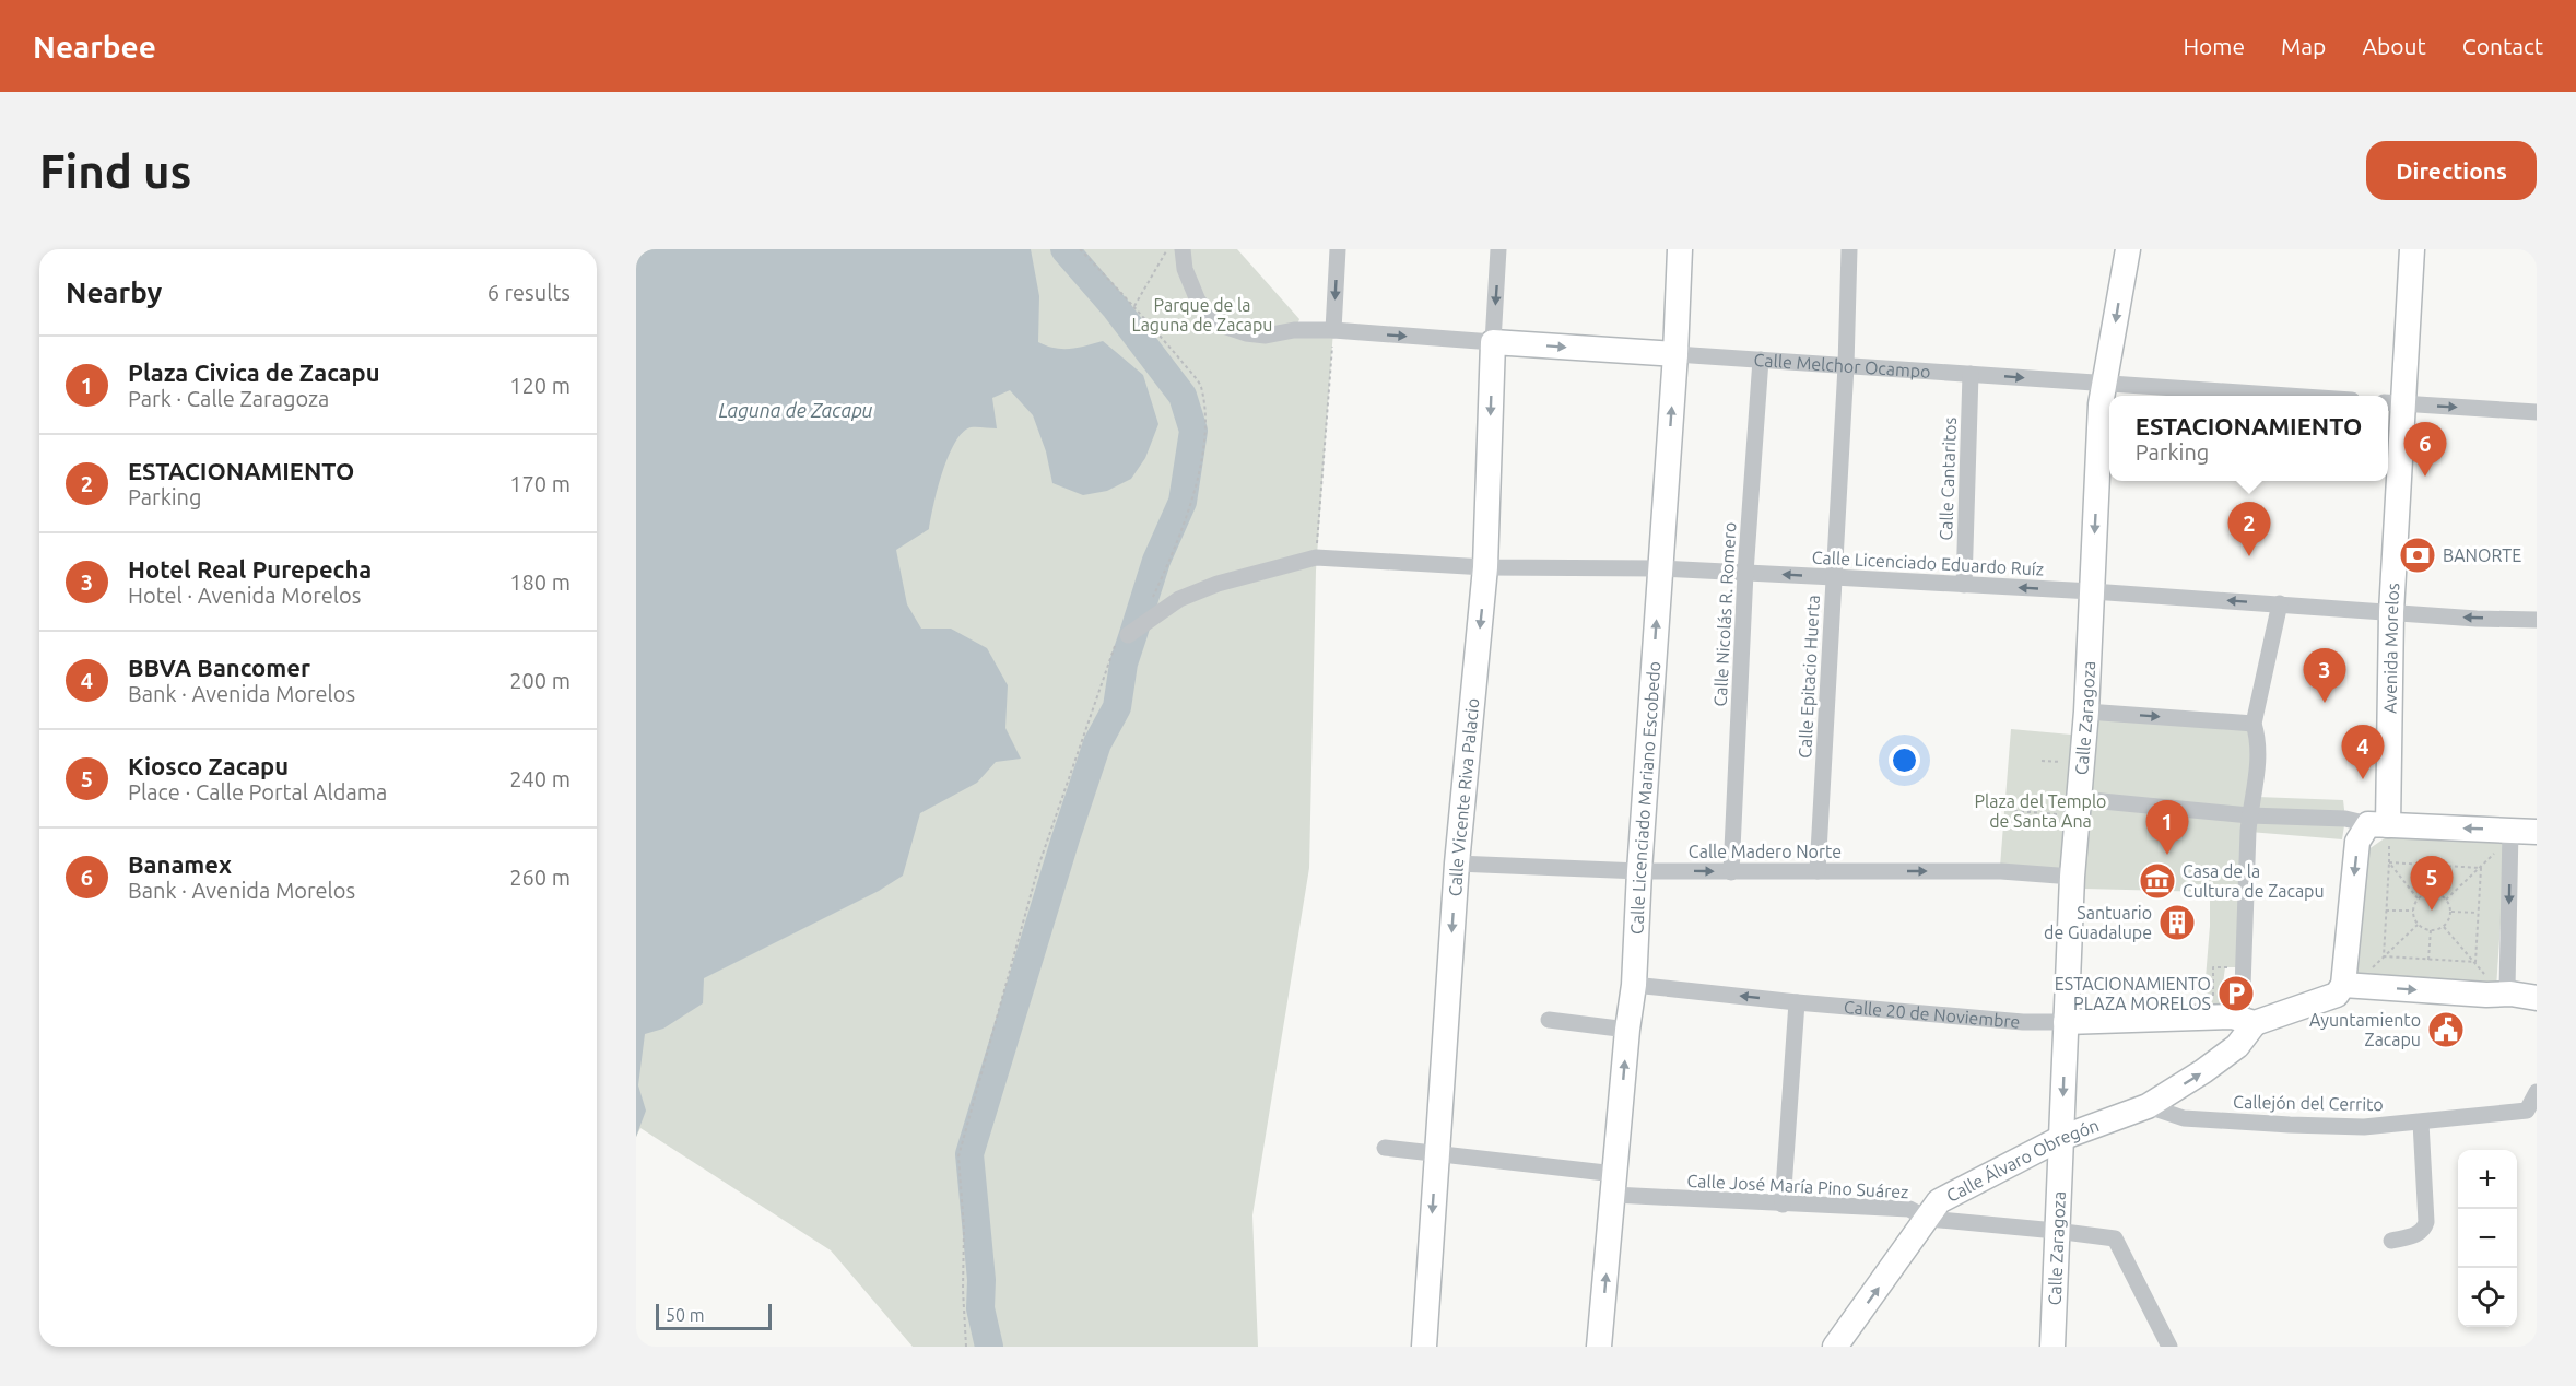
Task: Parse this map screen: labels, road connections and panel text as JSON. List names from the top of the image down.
{
  "streets": {
    "street": [
      "Calle Melchor Ocampo",
      "Calle Cantaritos",
      "Calle Licenciado Eduardo Ruíz",
      "Calle Nicolás R. Romero",
      "Avenida Morelos",
      "Calle Epitacio Huerta",
      "Calle Zaragoza",
      "Calle Vicente Riva Palacio",
      "Calle Licenciado Mariano Escobedo",
      "Calle Madero Norte",
      "Calle 20 de Noviembre",
      "Callejón del Cerrito",
      "Calle Álvaro Obregón",
      "Calle José María Pino Suárez"
    ]
  },
  "crossings": [
    ["Calle Melchor Ocampo", "Calle Cantaritos"],
    ["Calle Melchor Ocampo", "Calle Nicolás R. Romero"],
    ["Calle Melchor Ocampo", "Calle Epitacio Huerta"],
    ["Calle Melchor Ocampo", "Calle Zaragoza"],
    ["Calle Melchor Ocampo", "Calle Vicente Riva Palacio"],
    ["Calle Melchor Ocampo", "Calle Licenciado Mariano Escobedo"],
    ["Calle Cantaritos", "Calle Licenciado Eduardo Ruíz"],
    ["Calle Licenciado Eduardo Ruíz", "Calle Nicolás R. Romero"],
    ["Calle Licenciado Eduardo Ruíz", "Avenida Morelos"],
    ["Calle Licenciado Eduardo Ruíz", "Calle Epitacio Huerta"],
    ["Calle Licenciado Eduardo Ruíz", "Calle Zaragoza"],
    ["Calle Licenciado Eduardo Ruíz", "Calle Vicente Riva Palacio"],
    ["Calle Licenciado Eduardo Ruíz", "Calle Licenciado Mariano Escobedo"],
    ["Calle Nicolás R. Romero", "Calle Madero Norte"],
    ["Avenida Morelos", "Calle 20 de Noviembre"],
    ["Calle Epitacio Huerta", "Calle Madero Norte"],
    ["Calle Zaragoza", "Calle Madero Norte"],
    ["Calle Zaragoza", "Calle 20 de Noviembre"],
    ["Calle Zaragoza", "Calle Álvaro Obregón"],
    ["Calle Zaragoza", "Calle José María Pino Suárez"],
    ["Calle Vicente Riva Palacio", "Calle Madero Norte"],
    ["Calle Vicente Riva Palacio", "Calle José María Pino Suárez"],
    ["Calle Licenciado Mariano Escobedo", "Calle Madero Norte"],
    ["Calle Licenciado Mariano Escobedo", "Calle 20 de Noviembre"],
    ["Calle Licenciado Mariano Escobedo", "Calle José María Pino Suárez"],
    ["Calle 20 de Noviembre", "Calle Álvaro Obregón"],
    ["Callejón del Cerrito", "Calle Álvaro Obregón"],
    ["Calle Álvaro Obregón", "Calle José María Pino Suárez"]
  ],
  "one_way": [
    "Calle Melchor Ocampo",
    "Calle Zaragoza",
    "Calle Vicente Riva Palacio",
    "Calle Licenciado Mariano Escobedo",
    "Calle Madero Norte",
    "Calle Álvaro Obregón"
  ],
  "water": ["Laguna de Zacapu"],
  "parks": ["Parque de la Laguna de Zacapu", "Plaza del Templo de Santa Ana"],
  "places": {
    "bank": ["BANORTE"],
    "museum": ["Casa de la Cultura de Zacapu"],
    "building": ["Santuario de Guadalupe"],
    "parking": ["ESTACIONAMIENTO PLAZA MORELOS"],
    "public building": ["Ayuntamiento Zacapu"]
  },
  "scale_bar": "50 m",
  "page": {
    "header": "Nearbee",
    "nav": [
      "Home",
      "Map",
      "About",
      "Contact"
    ],
    "buttons": "Directions",
    "title": "Find us",
    "heading": ["Nearby", "6 results"],
    "list": [
      {
        "mark": "1",
        "name": "Plaza Civica de Zacapu",
        "note": "Park · Calle Zaragoza",
        "value": "120 m"
      },
      {
        "mark": "2",
        "name": "ESTACIONAMIENTO",
        "note": "Parking",
        "value": "170 m"
      },
      {
        "mark": "3",
        "name": "Hotel Real Purepecha",
        "note": "Hotel · Avenida Morelos",
        "value": "180 m"
      },
      {
        "mark": "4",
        "name": "BBVA Bancomer",
        "note": "Bank · Avenida Morelos",
        "value": "200 m"
      },
      {
        "mark": "5",
        "name": "Kiosco Zacapu",
        "note": "Place · Calle Portal Aldama",
        "value": "240 m"
      },
      {
        "mark": "6",
        "name": "Banamex",
        "note": "Bank · Avenida Morelos",
        "value": "260 m"
      }
    ],
    "popup": ["ESTACIONAMIENTO", "Parking"],
    "pins": [
      "6",
      "2",
      "3",
      "4",
      "1",
      "5"
    ],
    "map_buttons": ["+", "−"],
    "scale": "50 m"
  }
}
